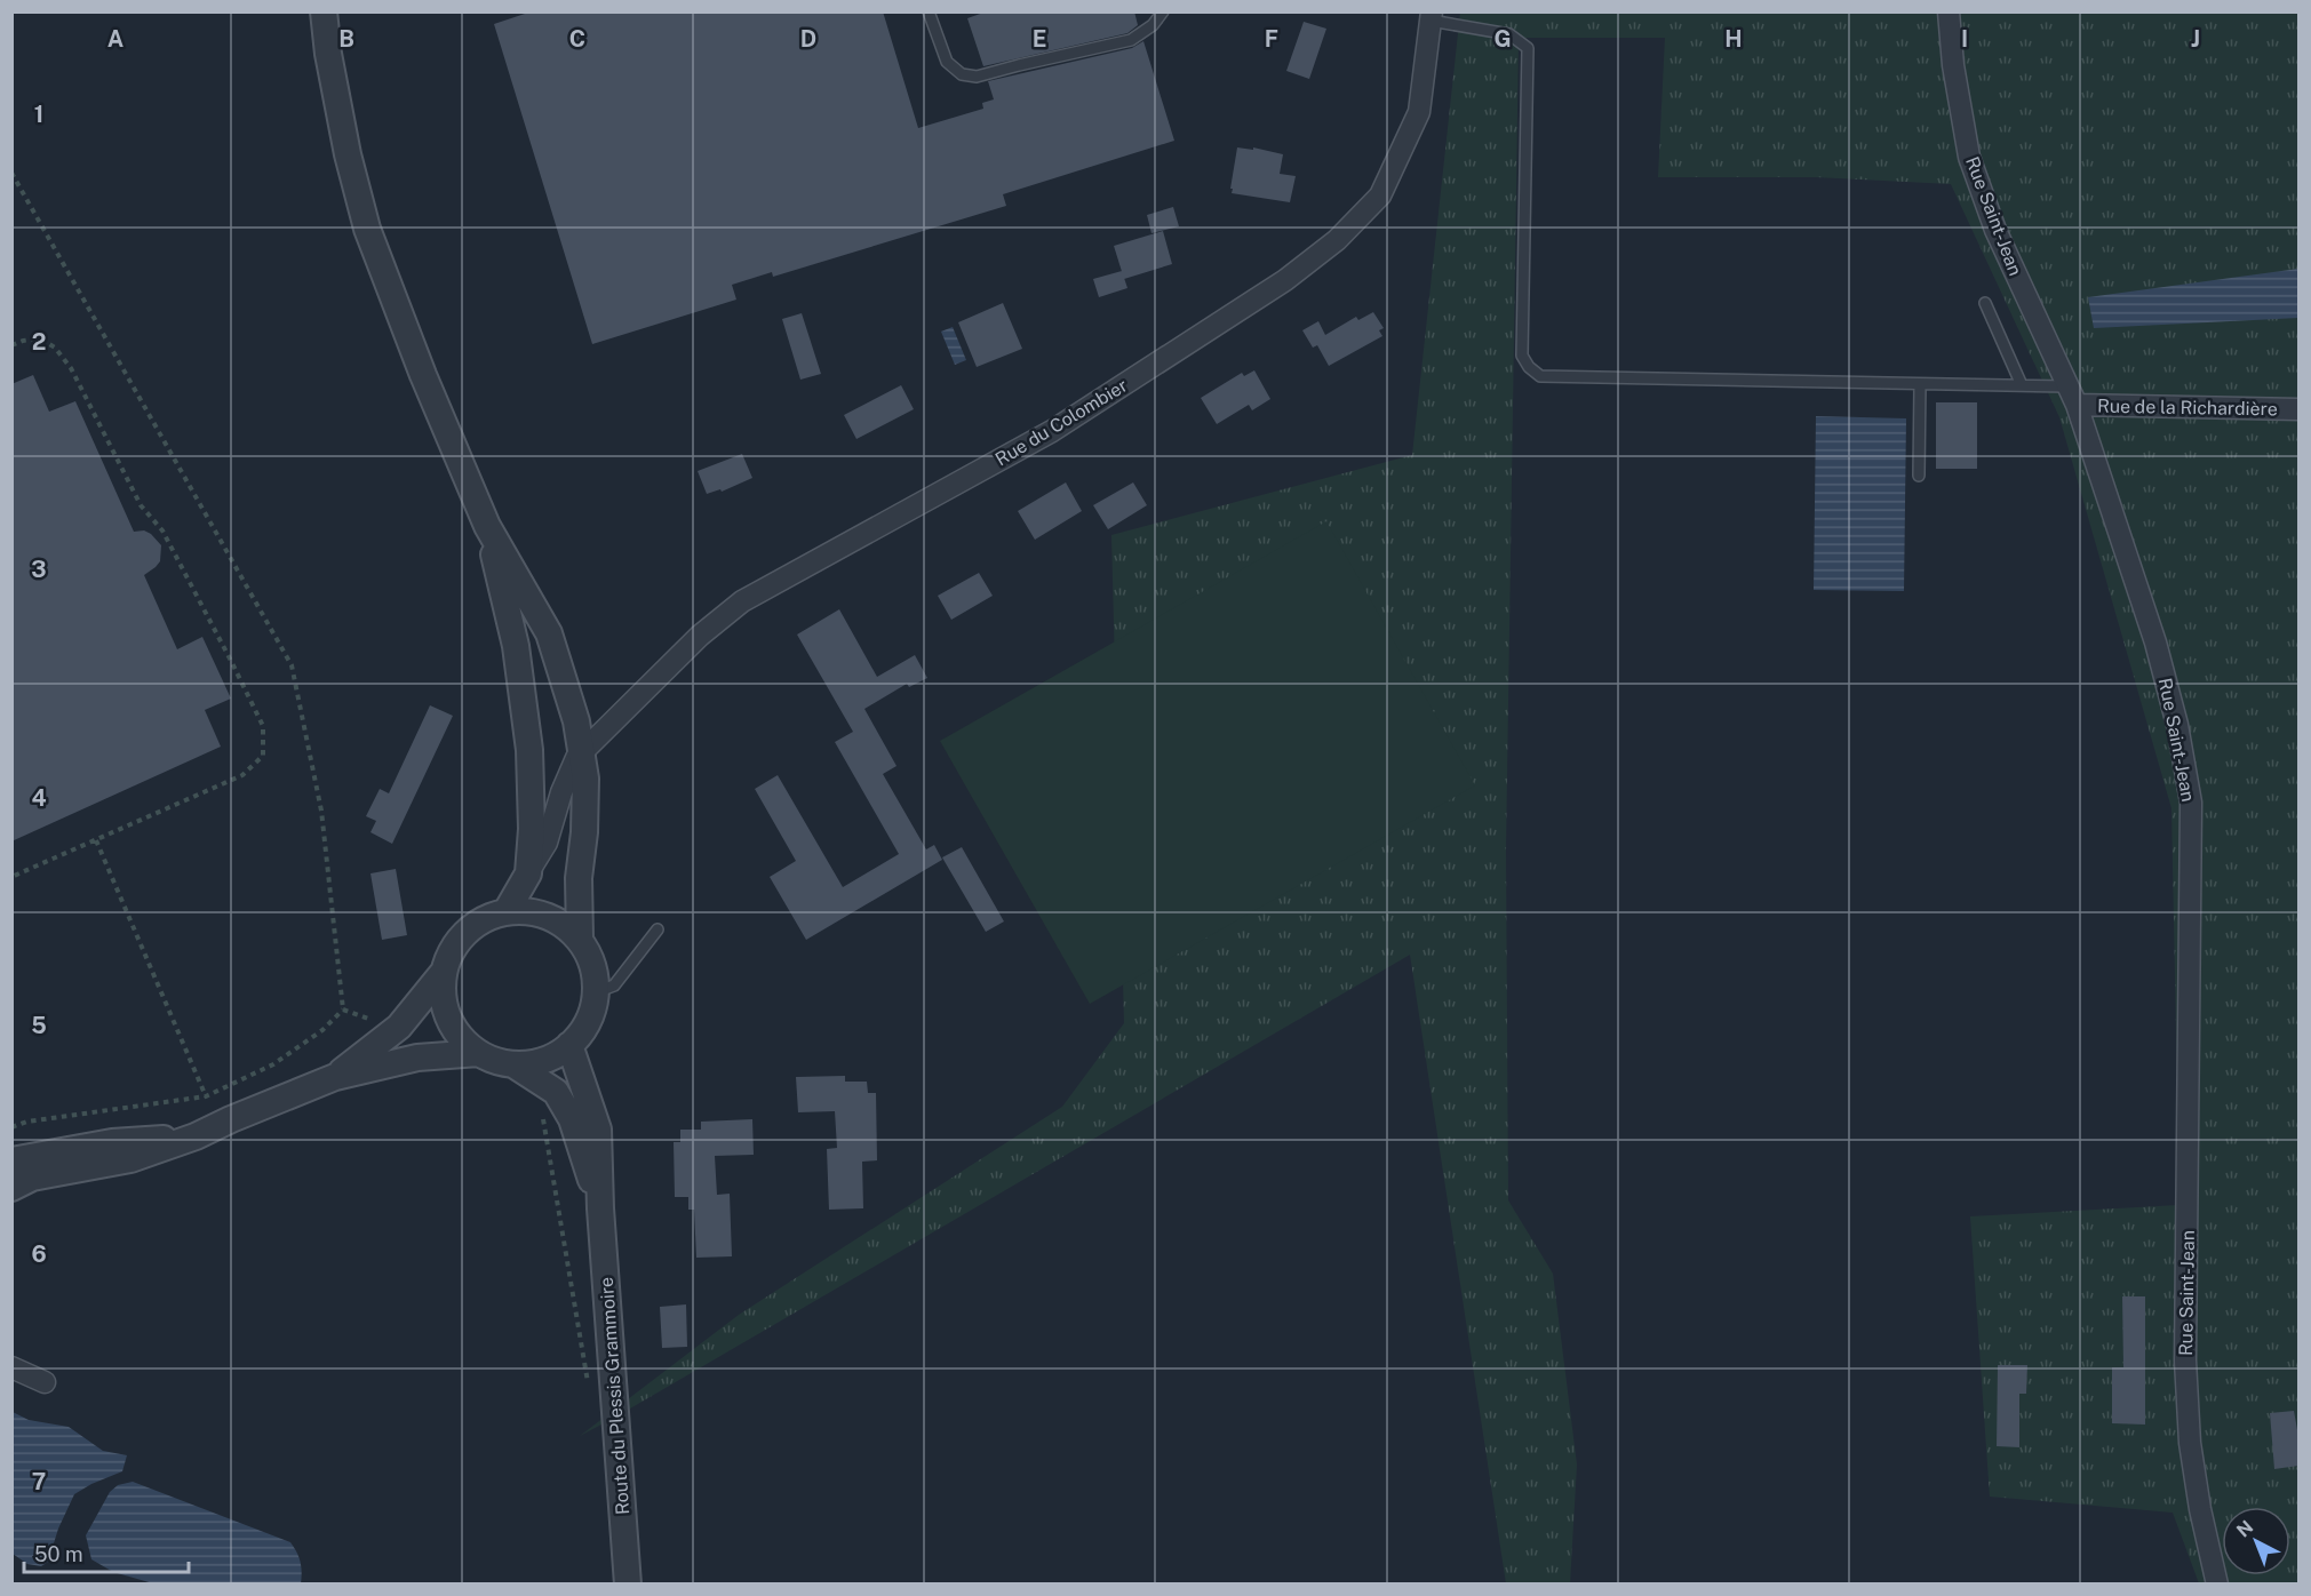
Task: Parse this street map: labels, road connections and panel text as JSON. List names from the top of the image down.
{
  "streets": {
    "street": [
      "Rue Saint-Jean",
      "Rue de la Richardière",
      "Rue du Colombier",
      "Route du Plessis Grammoire"
    ]
  },
  "crossings": [
    ["Rue Saint-Jean", "Rue de la Richardière"]
  ],
  "scale_bar": "50 m",
  "north": "top left",
  "grid": {
    "columns": [
      "A",
      "B",
      "C",
      "D",
      "E",
      "F",
      "G",
      "H",
      "I",
      "J"
    ],
    "rows": [
      "1",
      "2",
      "3",
      "4",
      "5",
      "6",
      "7"
    ]
  }
}
